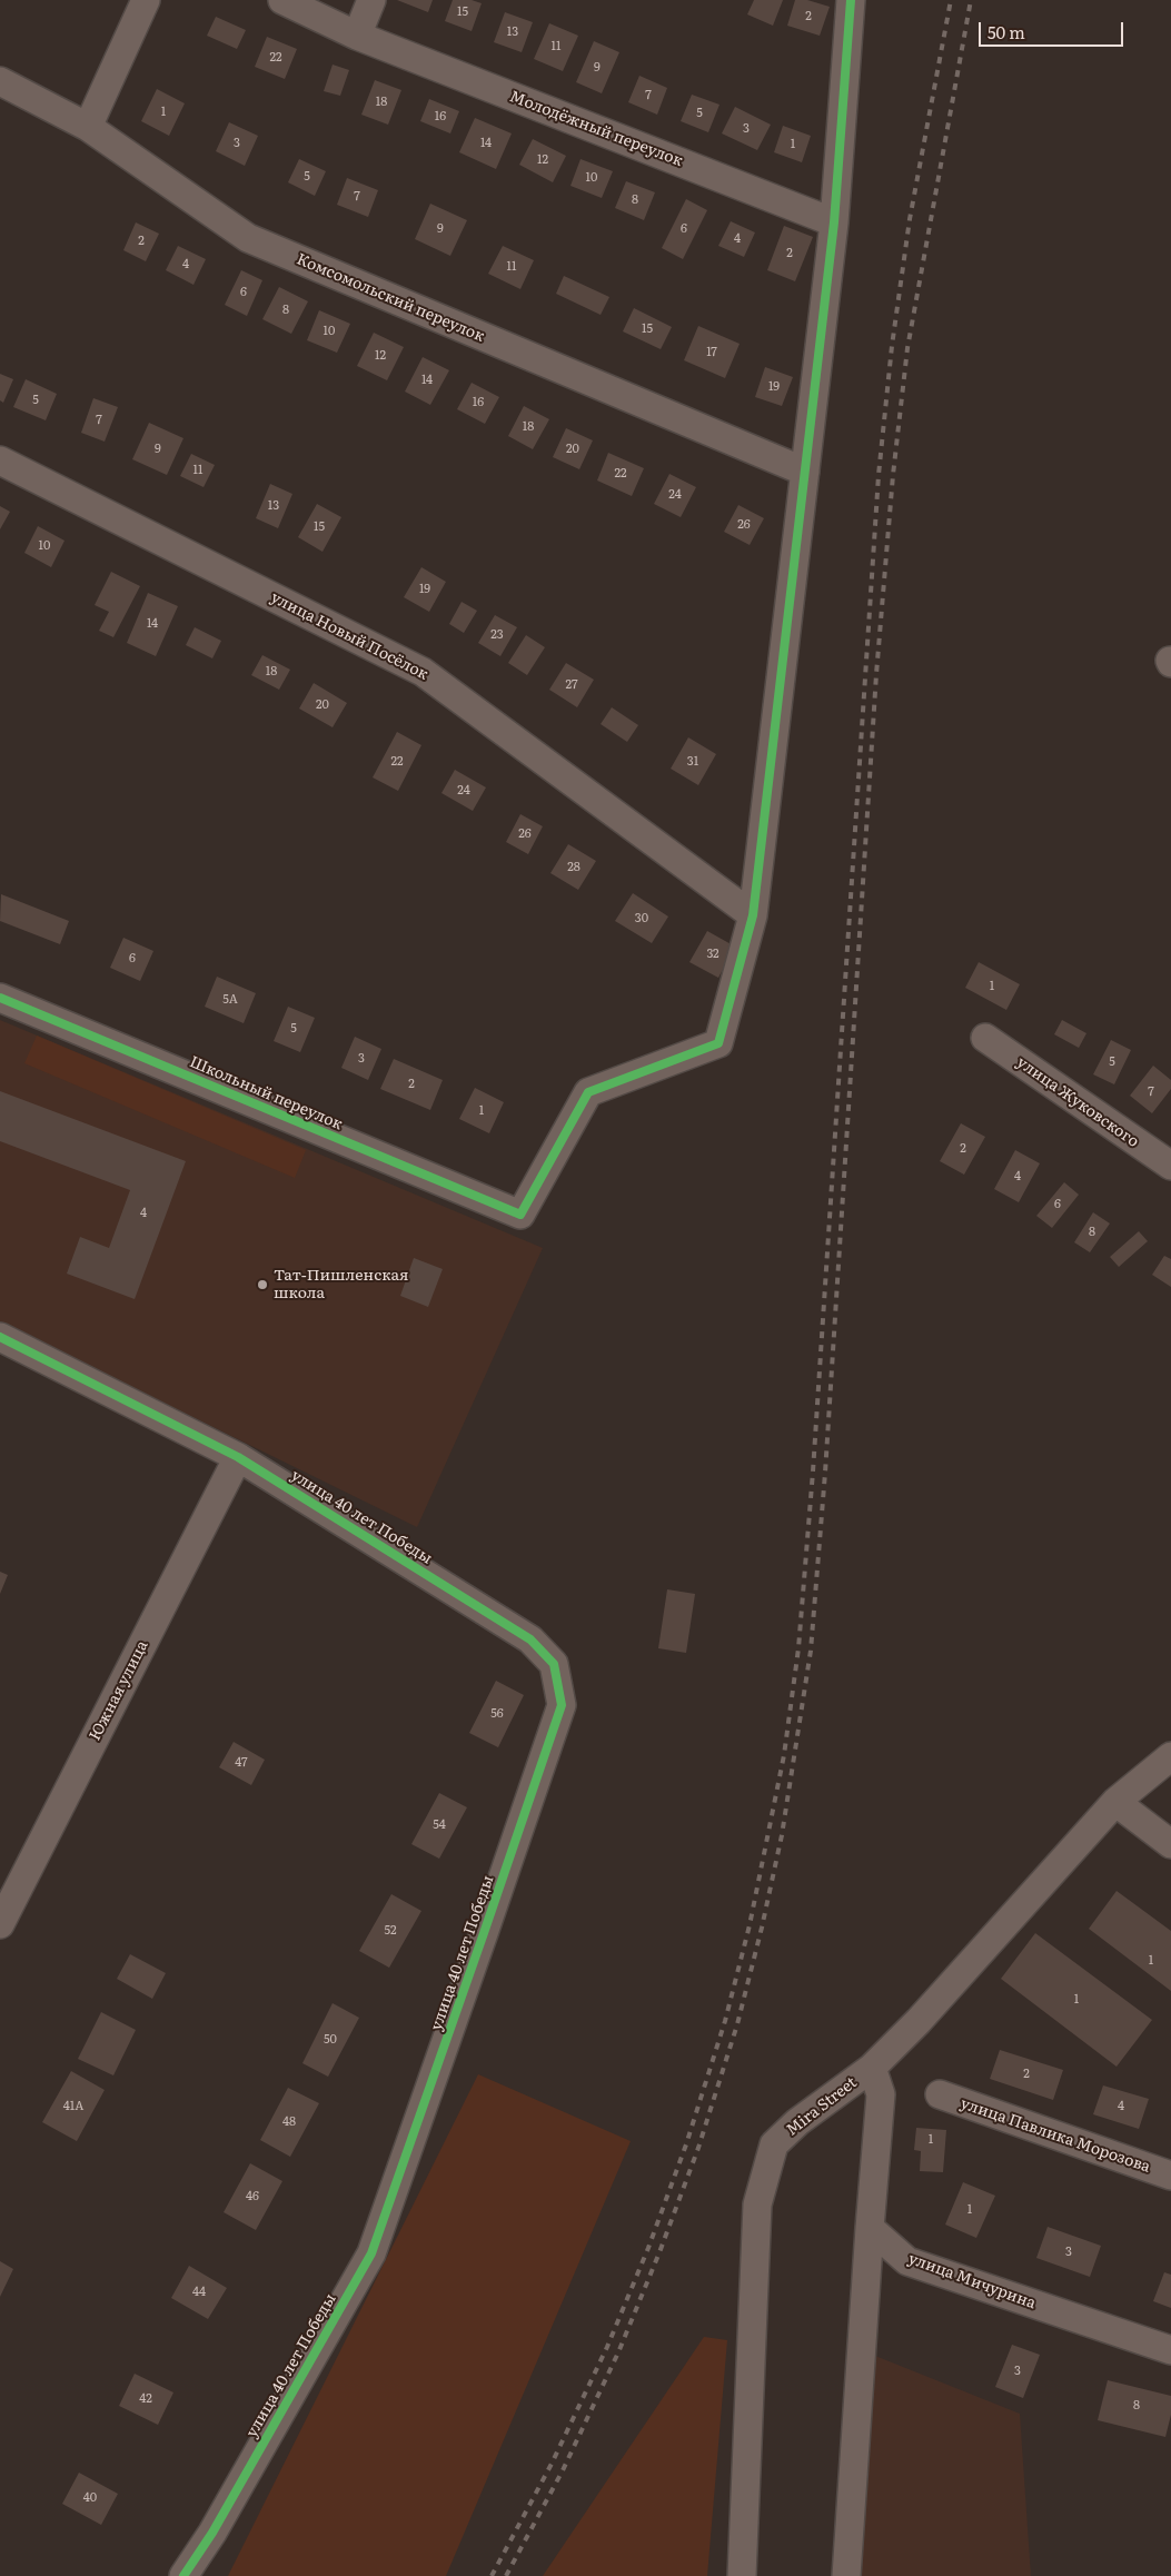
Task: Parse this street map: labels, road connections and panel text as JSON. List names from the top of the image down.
{
  "streets": {
    "street": [
      "Молодёжный переулок",
      "Комсомольский переулок",
      "улица Новый Посёлок",
      "Школьный переулок",
      "улица Жуковского",
      "улица 40 лет Победы",
      "Южная улица",
      "Mira Street",
      "улица Павлика Морозова",
      "улица Мичурина"
    ]
  },
  "crossings": [
    ["улица Новый Посёлок", "Школьный переулок"],
    ["улица 40 лет Победы", "Южная улица"]
  ],
  "places": ["Тат-Пишленская школа"],
  "house_numbers": [
    "15",
    "2",
    "13",
    "11",
    "22",
    "9",
    "7",
    "18",
    "1",
    "5",
    "16",
    "3",
    "3",
    "14",
    "1",
    "12",
    "5",
    "10",
    "7",
    "8",
    "9",
    "6",
    "4",
    "2",
    "2",
    "4",
    "11",
    "6",
    "8",
    "15",
    "10",
    "17",
    "12",
    "14",
    "19",
    "5",
    "16",
    "7",
    "18",
    "9",
    "20",
    "11",
    "22",
    "24",
    "13",
    "26",
    "15",
    "10",
    "19",
    "14",
    "23",
    "18",
    "27",
    "20",
    "22",
    "31",
    "24",
    "26",
    "28",
    "30",
    "32",
    "6",
    "1",
    "5А",
    "5",
    "3",
    "5",
    "2",
    "7",
    "1",
    "2",
    "4",
    "6",
    "4",
    "8",
    "56",
    "47",
    "54",
    "52",
    "1",
    "1",
    "50",
    "2",
    "41А",
    "4",
    "48",
    "1",
    "46",
    "1",
    "3",
    "44",
    "3",
    "42",
    "8",
    "40"
  ],
  "scale_bar": "50 m"
}
